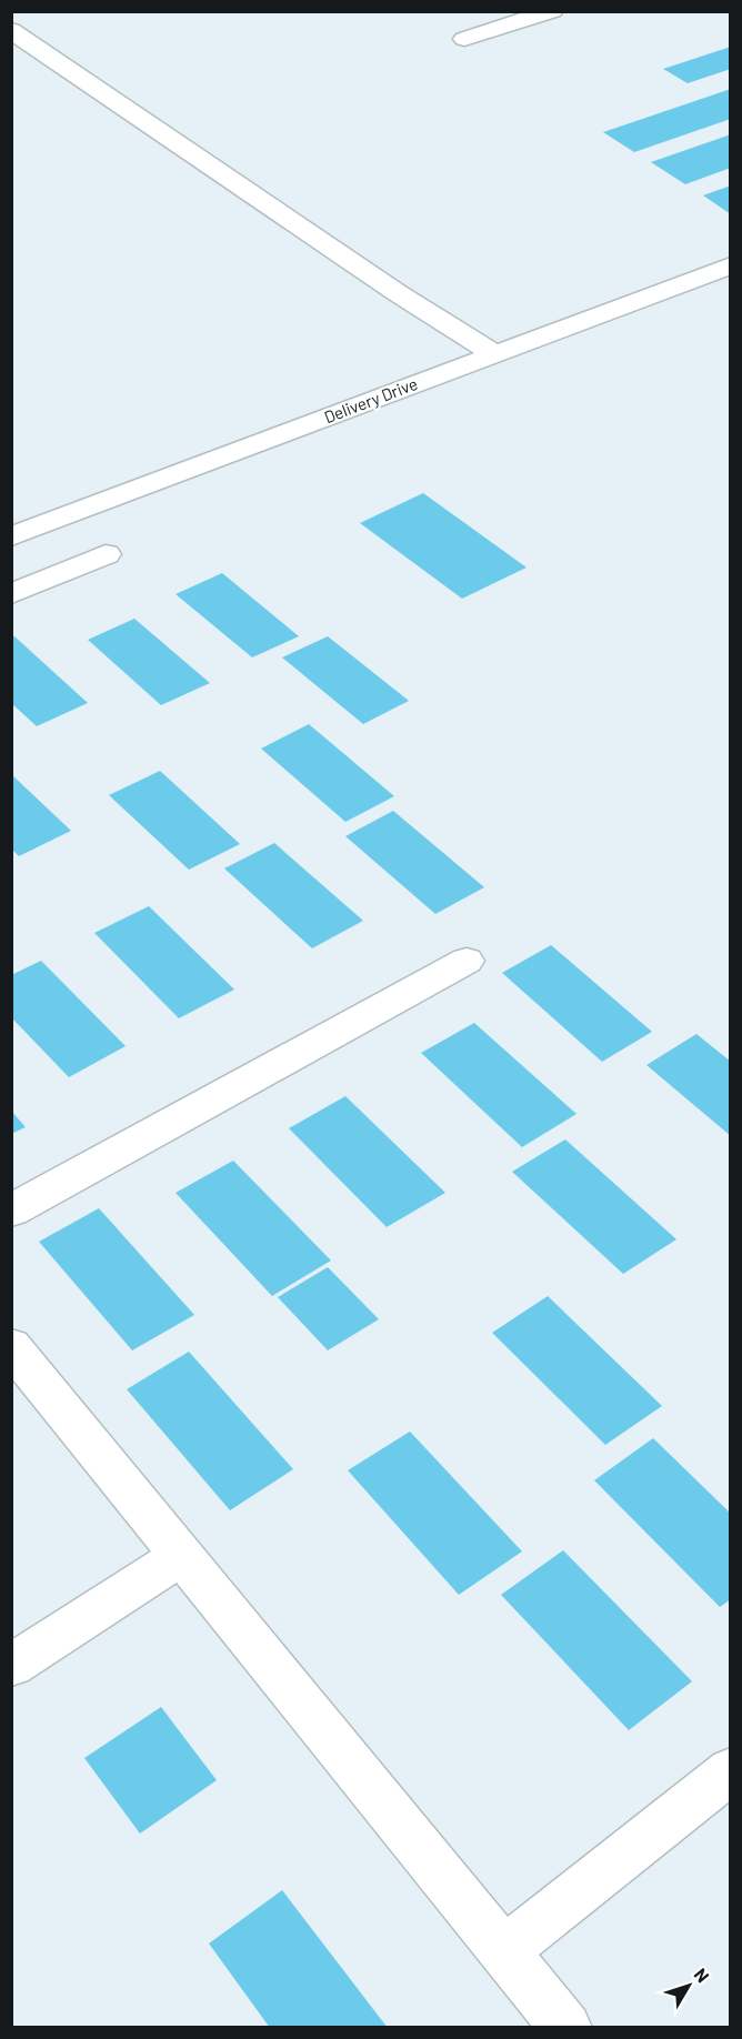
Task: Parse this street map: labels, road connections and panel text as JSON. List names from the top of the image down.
{
  "streets": {
    "street": ["Delivery Drive"]
  },
  "north": "top right"
}
